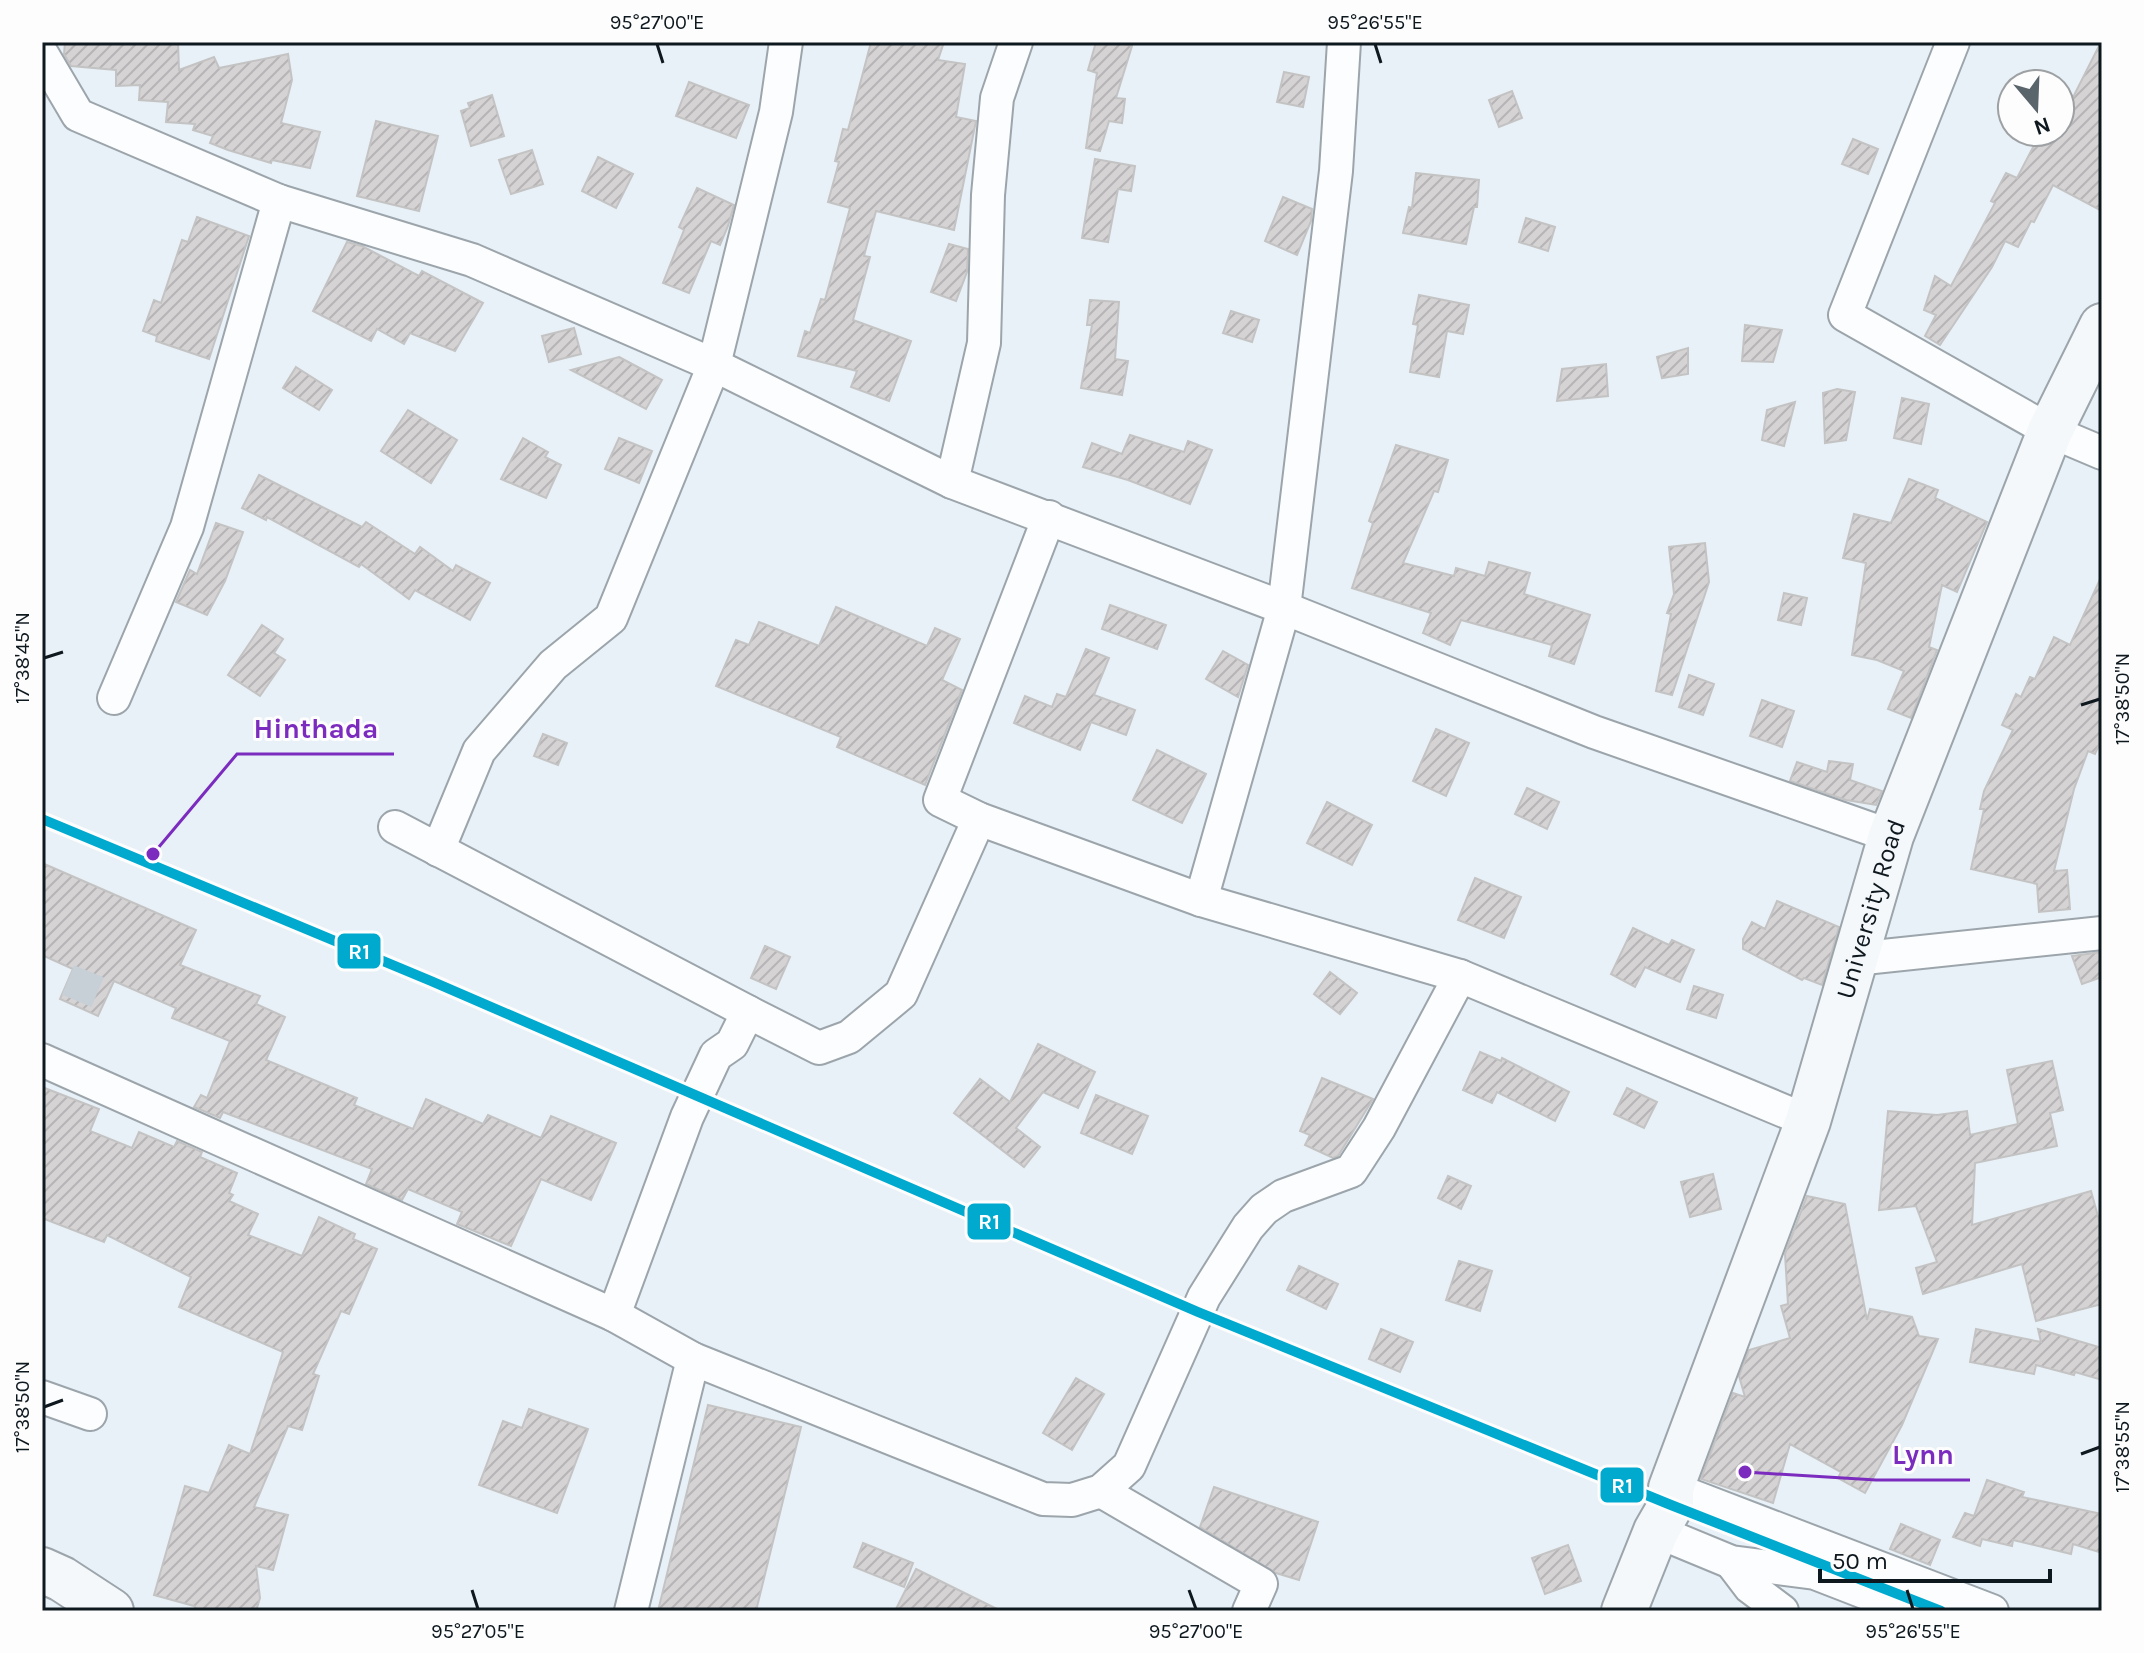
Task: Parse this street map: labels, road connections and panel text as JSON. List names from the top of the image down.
{
  "streets": {
    "street": ["University Road"]
  },
  "places": ["Hinthada", "Lynn"],
  "lines": ["transit line R1"],
  "scale_bar": "50 m",
  "north": "bottom",
  "coordinates": [
    "95°27'00\"E",
    "95°26'55\"E",
    "17°38'45\"N",
    "17°38'50\"N",
    "17°38'55\"N",
    "95°27'05\"E"
  ]
}
